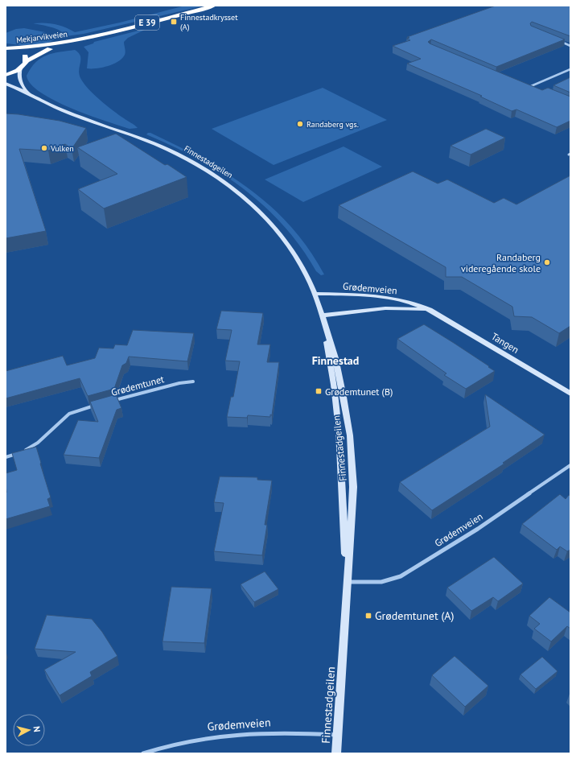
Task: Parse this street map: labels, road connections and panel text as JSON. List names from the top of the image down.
{
  "streets": {
    "highway": ["E 39", "Mekjarvikveien"],
    "main road": ["Finnestadgeilen", "Grødemveien", "Tangen"],
    "street": ["Grødemtunet"]
  },
  "crossings": [
    ["E 39", "Mekjarvikveien"],
    ["Finnestadgeilen", "Grødemveien"],
    ["Grødemveien", "Tangen"]
  ],
  "districts": ["Finnestad"],
  "places": {
    "transit": ["Finnestadkrysset (A)", "Grødemtunet (B)", "Grødemtunet (A)"],
    "other": ["Randaberg vgs.", "Vulken", "Randaberg videregående skole"]
  },
  "north": "right"
}
